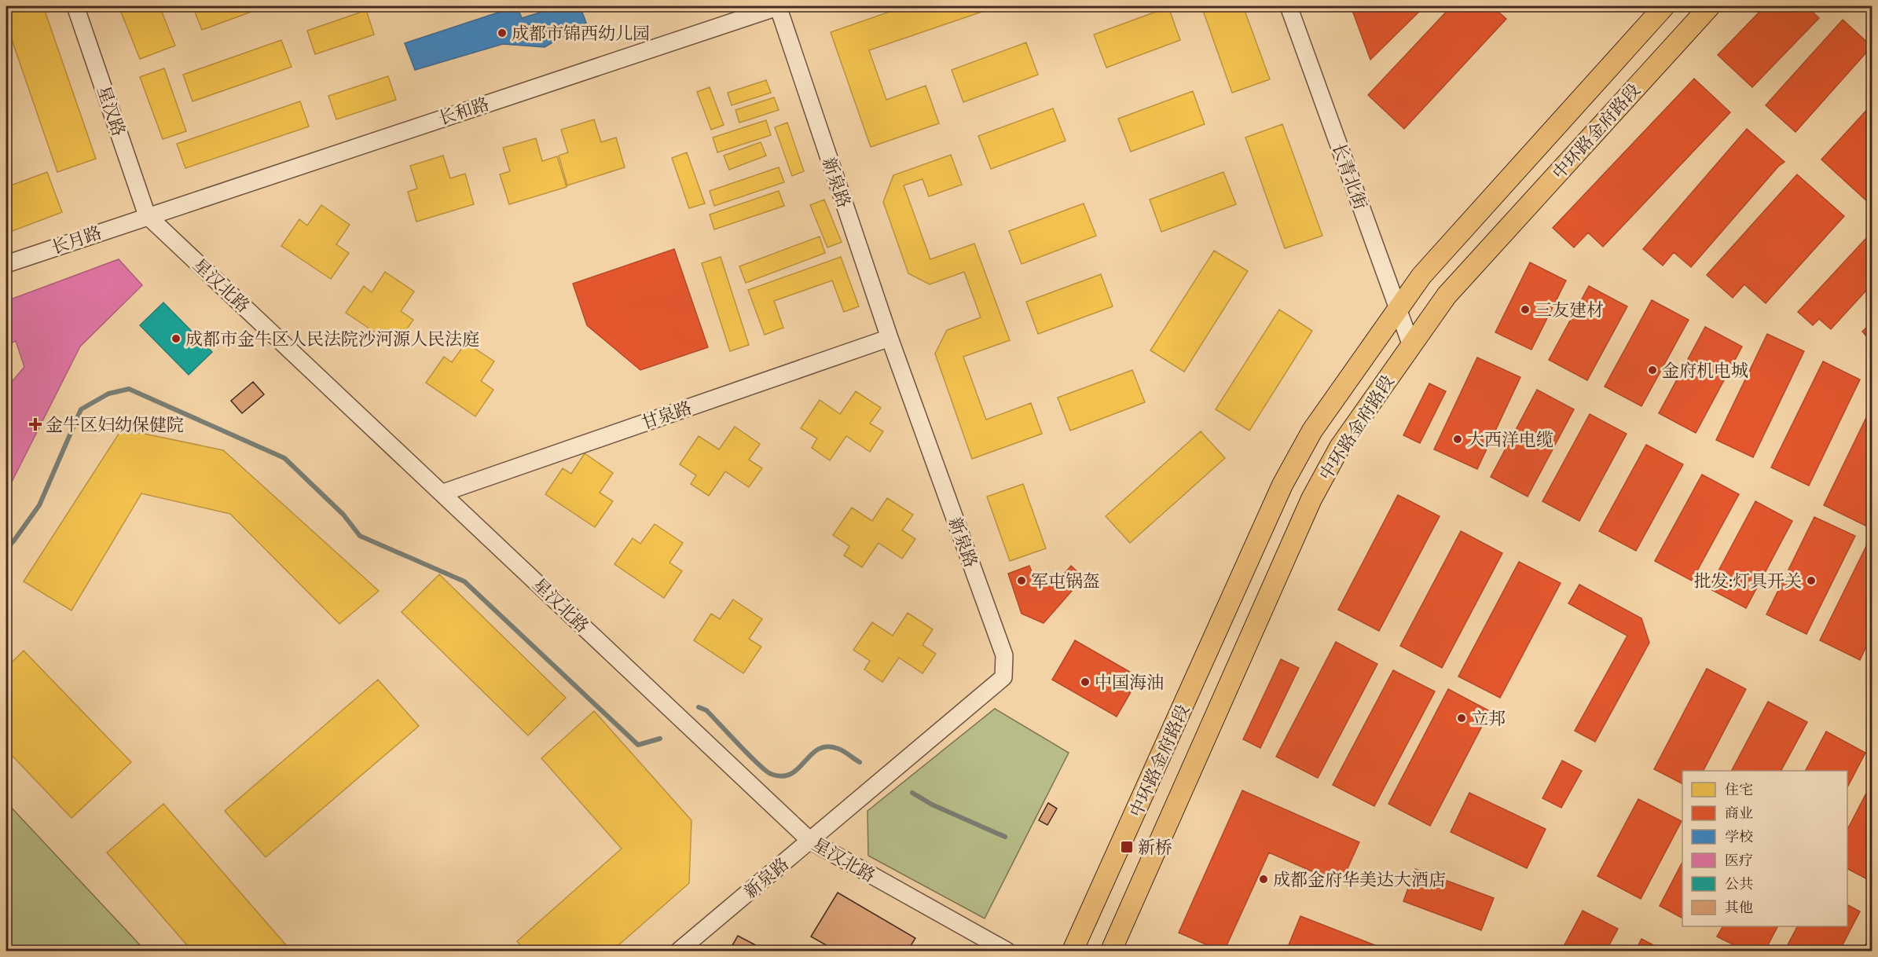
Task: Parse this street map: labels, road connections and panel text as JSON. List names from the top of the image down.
{
  "streets": {
    "main road": ["中环路金府路段"],
    "street": [
      "星汉路",
      "长和路",
      "长青北街",
      "新泉路",
      "长月路",
      "星汉北路",
      "甘泉路"
    ]
  },
  "crossings": [
    ["星汉路", "长和路"],
    ["星汉路", "长月路"],
    ["星汉路", "星汉北路"],
    ["长和路", "新泉路"],
    ["长和路", "长月路"],
    ["长和路", "星汉北路"],
    ["中环路金府路段", "长青北街"],
    ["新泉路", "星汉北路"],
    ["新泉路", "甘泉路"],
    ["长月路", "星汉北路"],
    ["星汉北路", "甘泉路"]
  ],
  "places": {
    "other": [
      "成都市锦西幼儿园",
      "三友建材",
      "成都市金牛区人民法院沙河源人民法庭",
      "金府机电城",
      "大西洋电缆",
      "军屯锅盔",
      "批发:灯具开关",
      "中国海油",
      "立邦",
      "成都金府华美达大酒店"
    ],
    "health": ["金牛区妇幼保健院"],
    "transit": ["新桥"]
  },
  "legend": [
    "住宅",
    "商业",
    "学校",
    "医疗",
    "公共",
    "其他"
  ]
}
